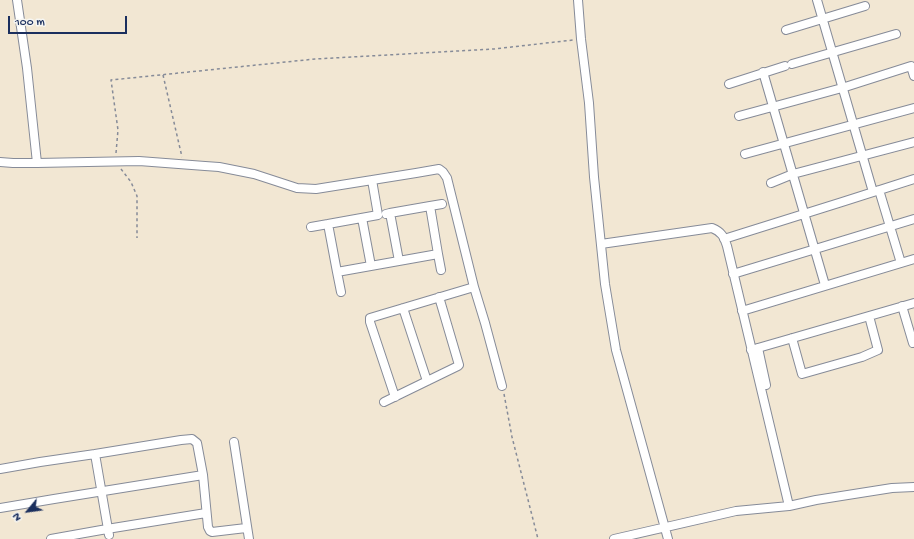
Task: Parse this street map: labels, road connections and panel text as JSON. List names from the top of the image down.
{
  "scale_bar": "100 m",
  "north": "bottom left"
}
